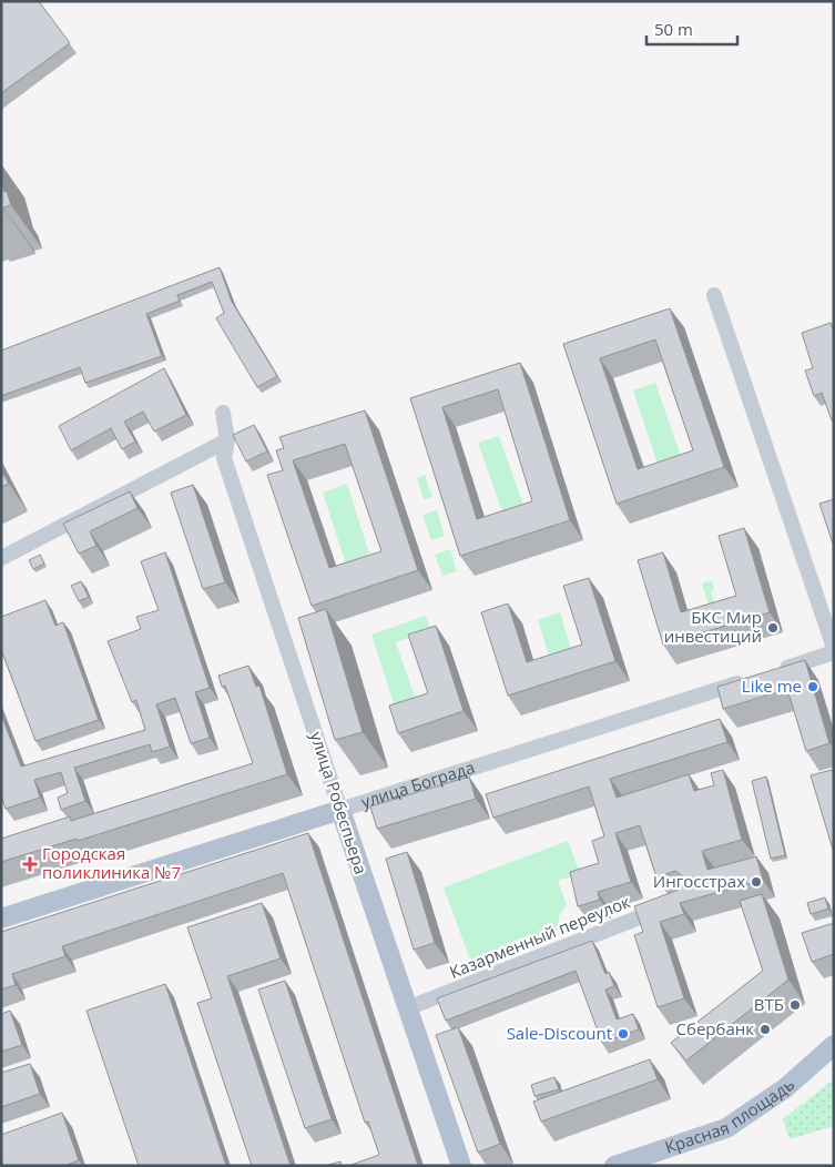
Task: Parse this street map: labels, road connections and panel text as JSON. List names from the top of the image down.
{
  "streets": {
    "main road": ["улица Бограда", "улица Робеспьера", "Красная площадь"],
    "street": ["Казарменный переулок"]
  },
  "crossings": [
    ["улица Бограда", "улица Робеспьера"],
    ["улица Робеспьера", "Казарменный переулок"]
  ],
  "places": {
    "other": [
      "БКС Мир инвестиций",
      "Like me",
      "Ингосстрах",
      "ВТБ",
      "Сбербанк",
      "Sale-Discount"
    ],
    "health": ["Городская поликлиника №7"]
  },
  "scale_bar": "50 m"
}
